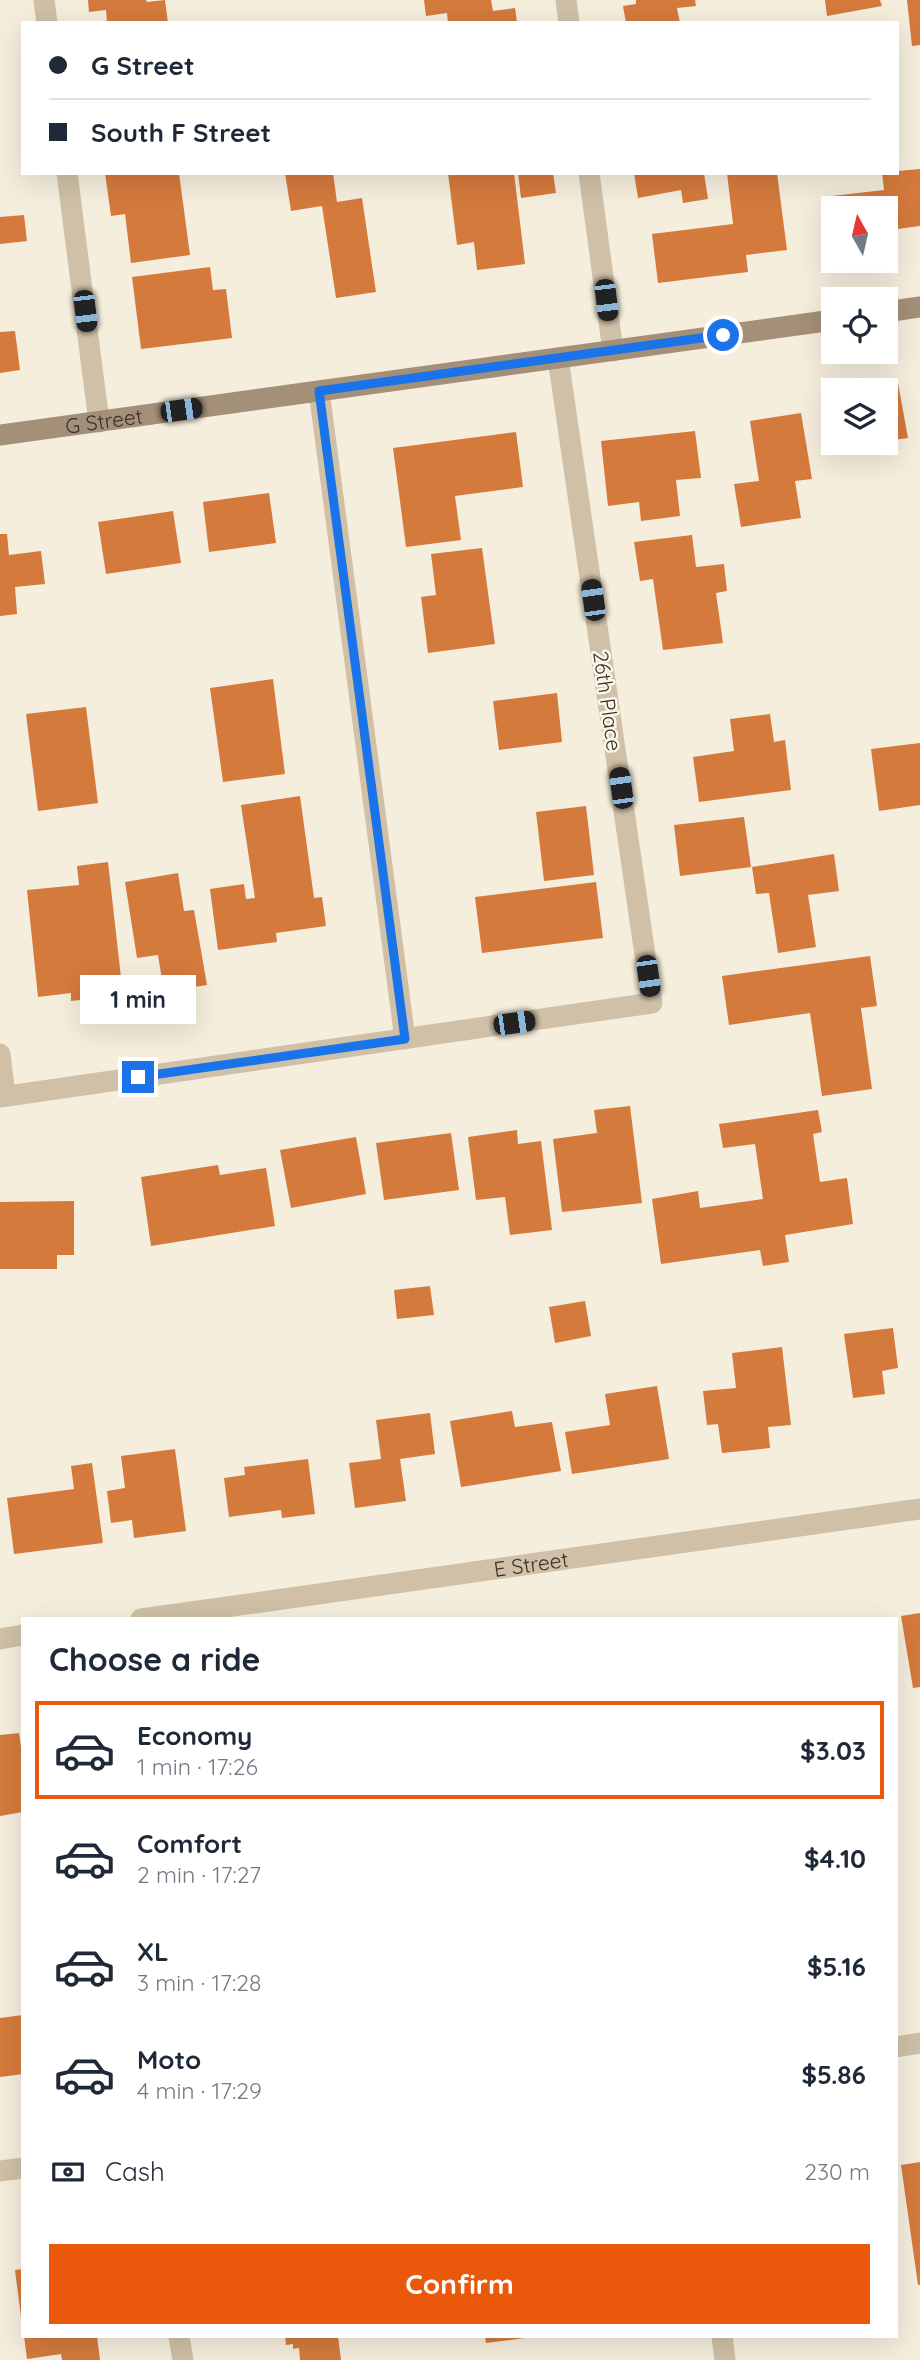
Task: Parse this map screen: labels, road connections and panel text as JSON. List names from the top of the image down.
{
  "streets": {
    "street": ["G Street", "26th Place", "E Street"]
  },
  "crossings": [
    ["G Street", "26th Place"]
  ],
  "north": "top",
  "page": {
    "banner": ["G Street", "South F Street"],
    "bubble": "1 min",
    "heading": "Choose a ride",
    "list": [
      {
        "name": "Economy",
        "note": "1 min · 17:26",
        "value": "$3.03"
      },
      {
        "name": "Comfort",
        "note": "2 min · 17:27",
        "value": "$4.10"
      },
      {
        "name": "XL",
        "note": "3 min · 17:28",
        "value": "$5.16"
      },
      {
        "name": "Moto",
        "note": "4 min · 17:29",
        "value": "$5.86"
      }
    ],
    "pay": ["Cash", "230 m"],
    "buttons": "Confirm"
  }
}
